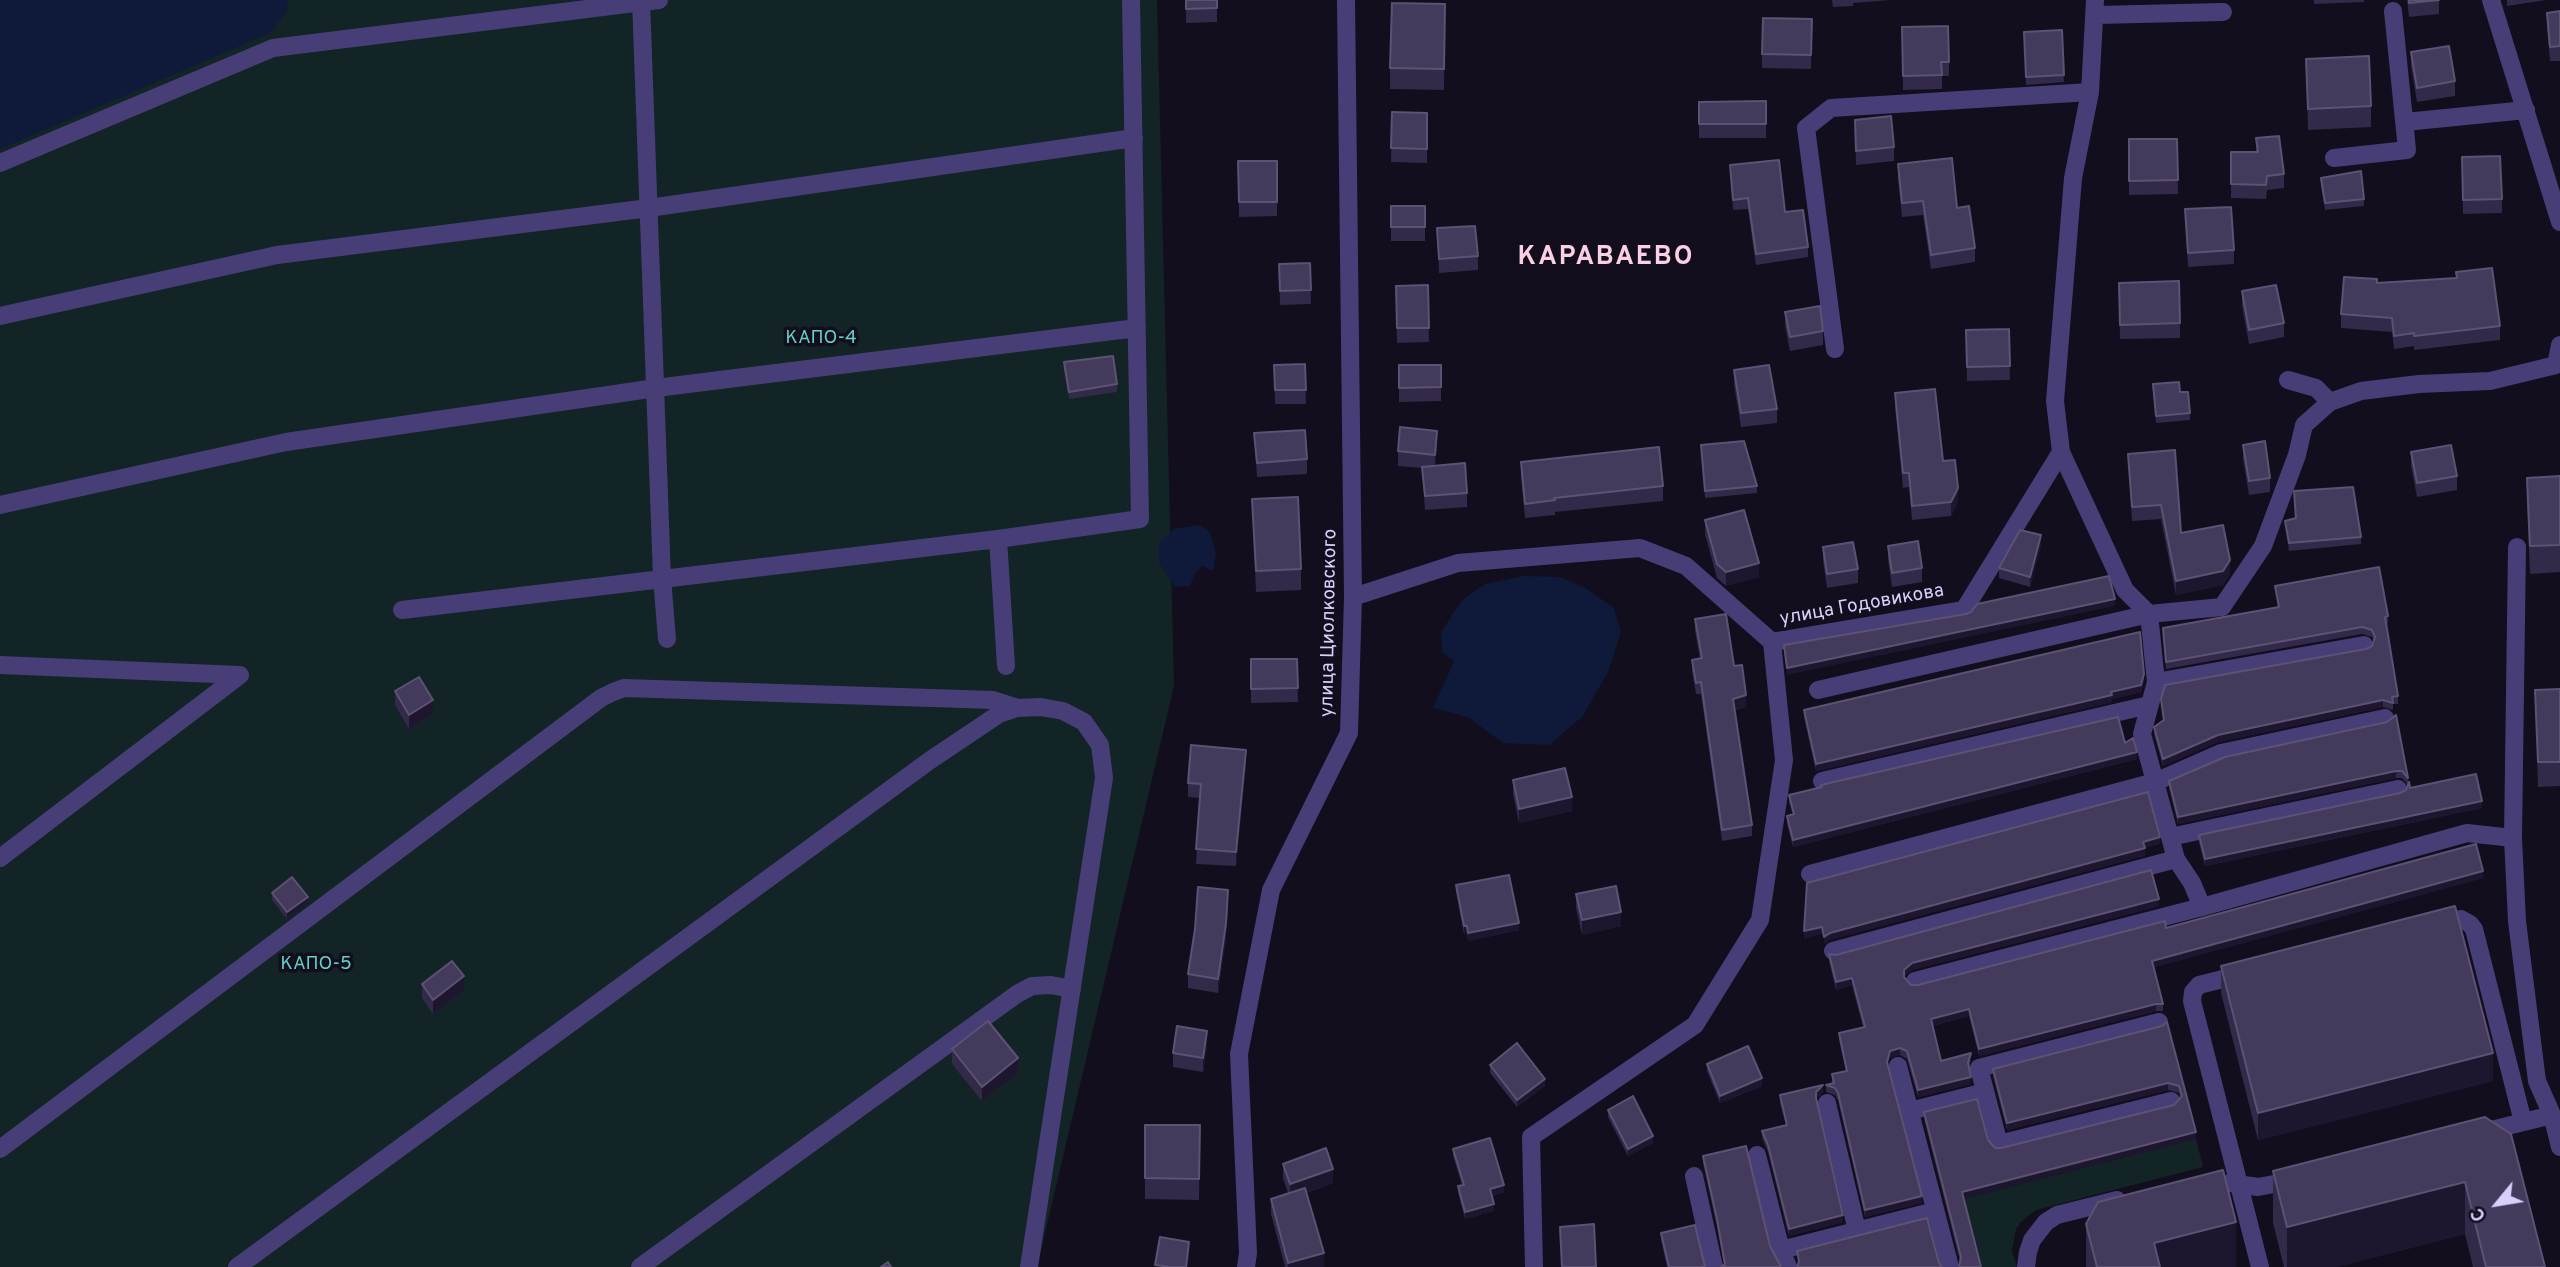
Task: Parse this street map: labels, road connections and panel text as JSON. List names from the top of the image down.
{
  "streets": {
    "street": ["улица Годовикова", "улица Циолковского"]
  },
  "districts": ["КАРАВАЕВО"],
  "parks": ["КАПО-4", "КАПО-5"],
  "north": "bottom left"
}
